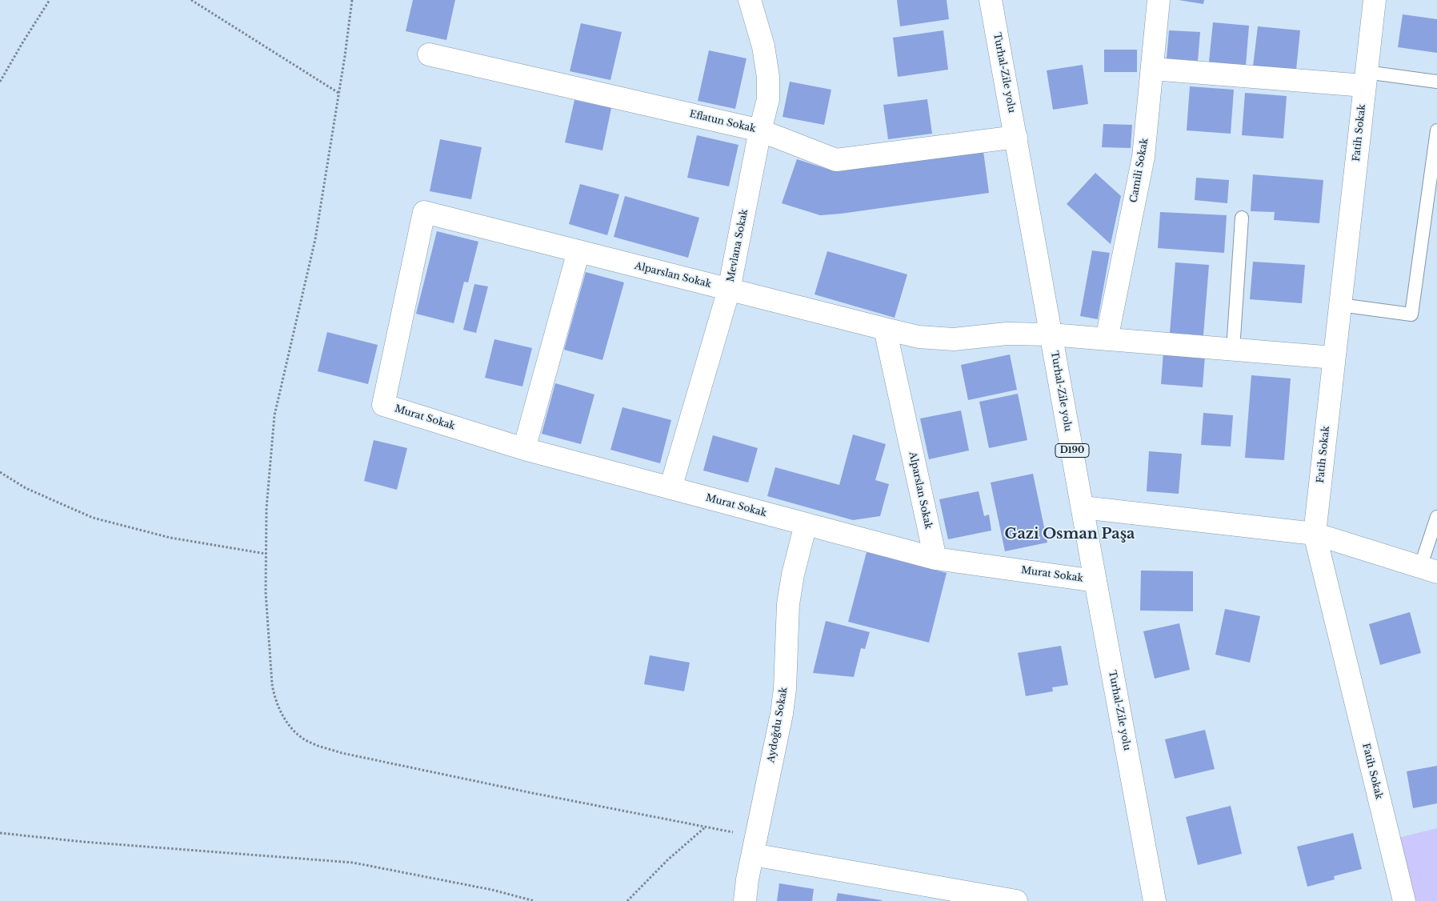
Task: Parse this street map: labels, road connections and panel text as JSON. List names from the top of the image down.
{
  "streets": {
    "street": [
      "Turhal-Zile yolu",
      "Eflatun Sokak",
      "Fatih Sokak",
      "Camili Sokak",
      "Mevlana Sokak",
      "Alparslan Sokak",
      "Murat Sokak",
      "D190",
      "Aydoğdu Sokak"
    ]
  },
  "crossings": [
    ["Turhal-Zile yolu", "Eflatun Sokak"],
    ["Turhal-Zile yolu", "Murat Sokak"],
    ["Eflatun Sokak", "Mevlana Sokak"],
    ["Mevlana Sokak", "Alparslan Sokak"],
    ["Mevlana Sokak", "Murat Sokak"],
    ["Alparslan Sokak", "Murat Sokak"],
    ["Murat Sokak", "Aydoğdu Sokak"]
  ],
  "districts": ["Gazi Osman Paşa"]
}
